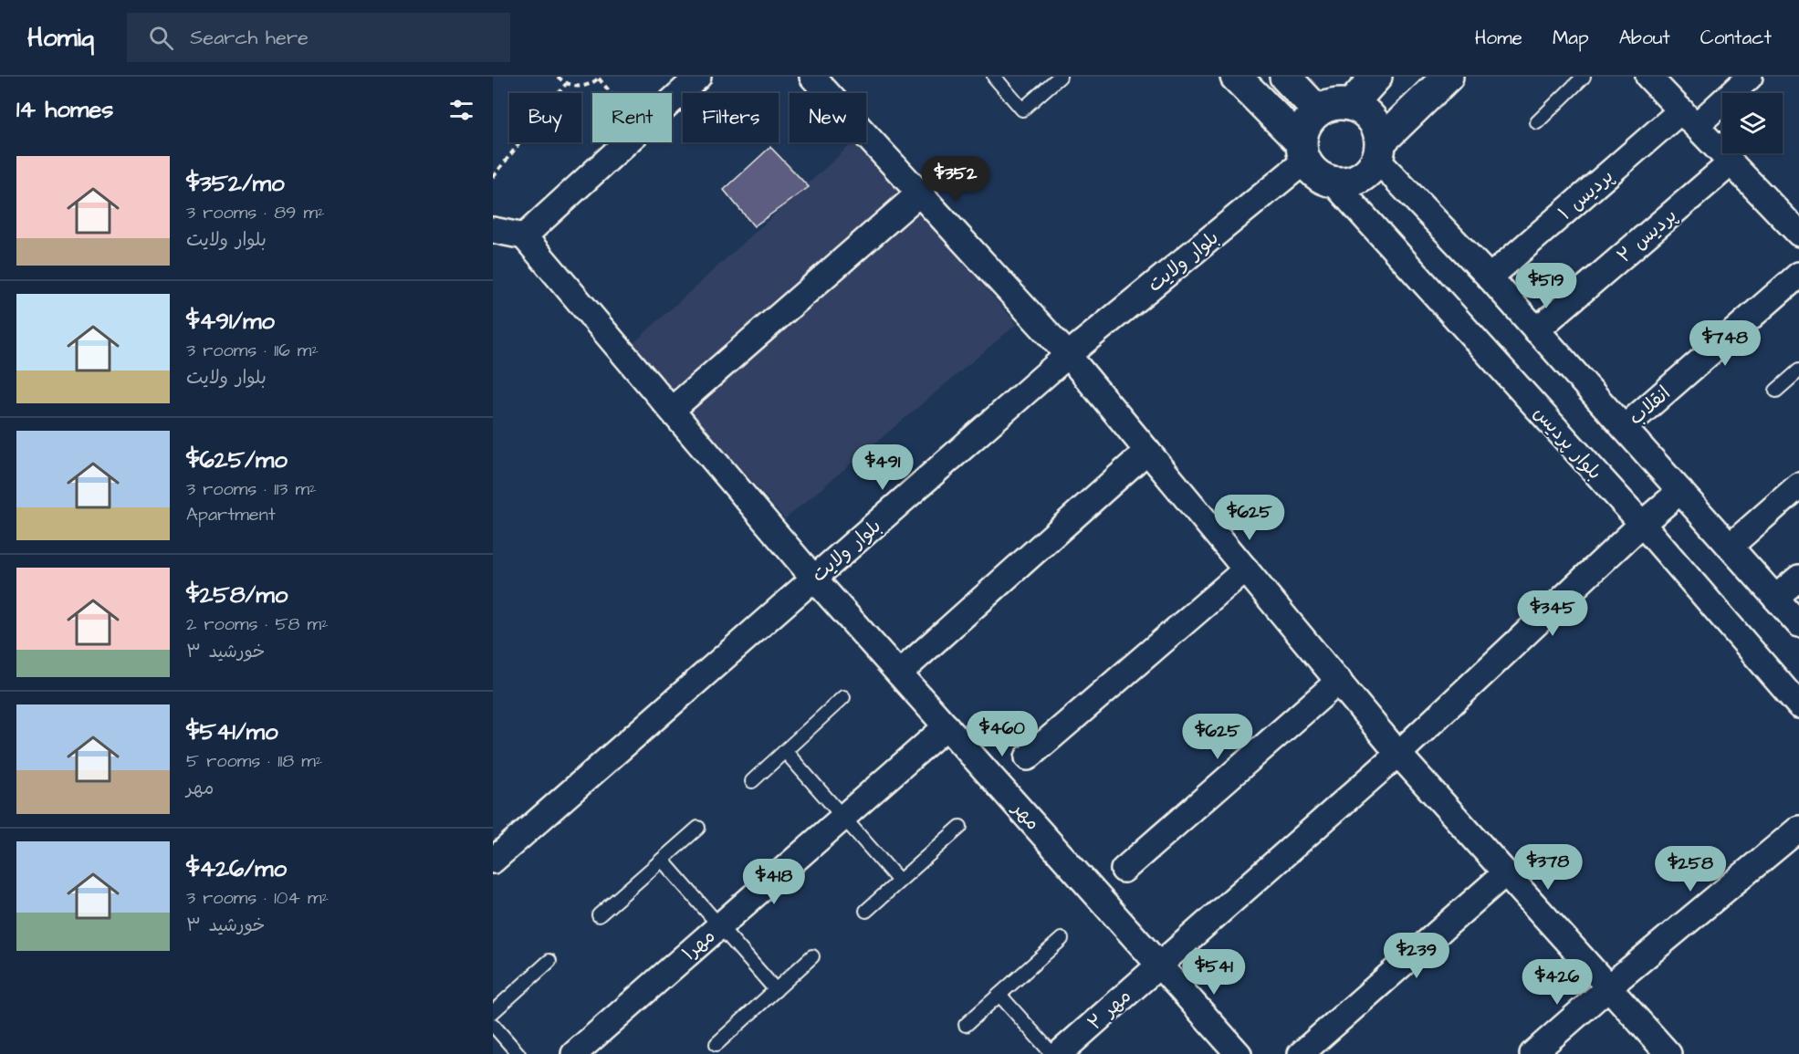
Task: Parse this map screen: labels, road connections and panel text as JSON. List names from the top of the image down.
{
  "streets": {
    "street": [
      "پردیس ۱",
      "پردیس ۲",
      "بلوار ولایت",
      "انقلاب",
      "بلوار پردیس",
      "مهر",
      "مهر۱",
      "مهر ۲"
    ]
  },
  "crossings": [
    ["بلوار ولایت", "بلوار پردیس"],
    ["بلوار ولایت", "مهر"],
    ["بلوار پردیس", "مهر ۲"],
    ["مهر", "مهر۱"],
    ["مهر", "مهر ۲"]
  ],
  "page": {
    "header": "Homiq",
    "search": "Search here",
    "nav": [
      "Home",
      "Map",
      "About",
      "Contact"
    ],
    "heading": "14 homes",
    "chip": [
      "Buy",
      "Rent",
      "Filters",
      "New"
    ],
    "list": [
      {
        "name": "$352/mo",
        "note": "3 rooms · 89 m² · بلوار ولایت"
      },
      {
        "name": "$491/mo",
        "note": "3 rooms · 116 m² · بلوار ولایت"
      },
      {
        "name": "$625/mo",
        "note": "3 rooms · 113 m² · Apartment"
      },
      {
        "name": "$258/mo",
        "note": "2 rooms · 58 m² · خورشید ۳"
      },
      {
        "name": "$541/mo",
        "note": "5 rooms · 118 m² · مهر"
      },
      {
        "name": "$426/mo",
        "note": "3 rooms · 104 m² · خورشید ۳"
      }
    ],
    "price": [
      "$352",
      "$519",
      "$748",
      "$491",
      "$625",
      "$345",
      "$460",
      "$625",
      "$378",
      "$258",
      "$418",
      "$239",
      "$541",
      "$426"
    ]
  }
}
